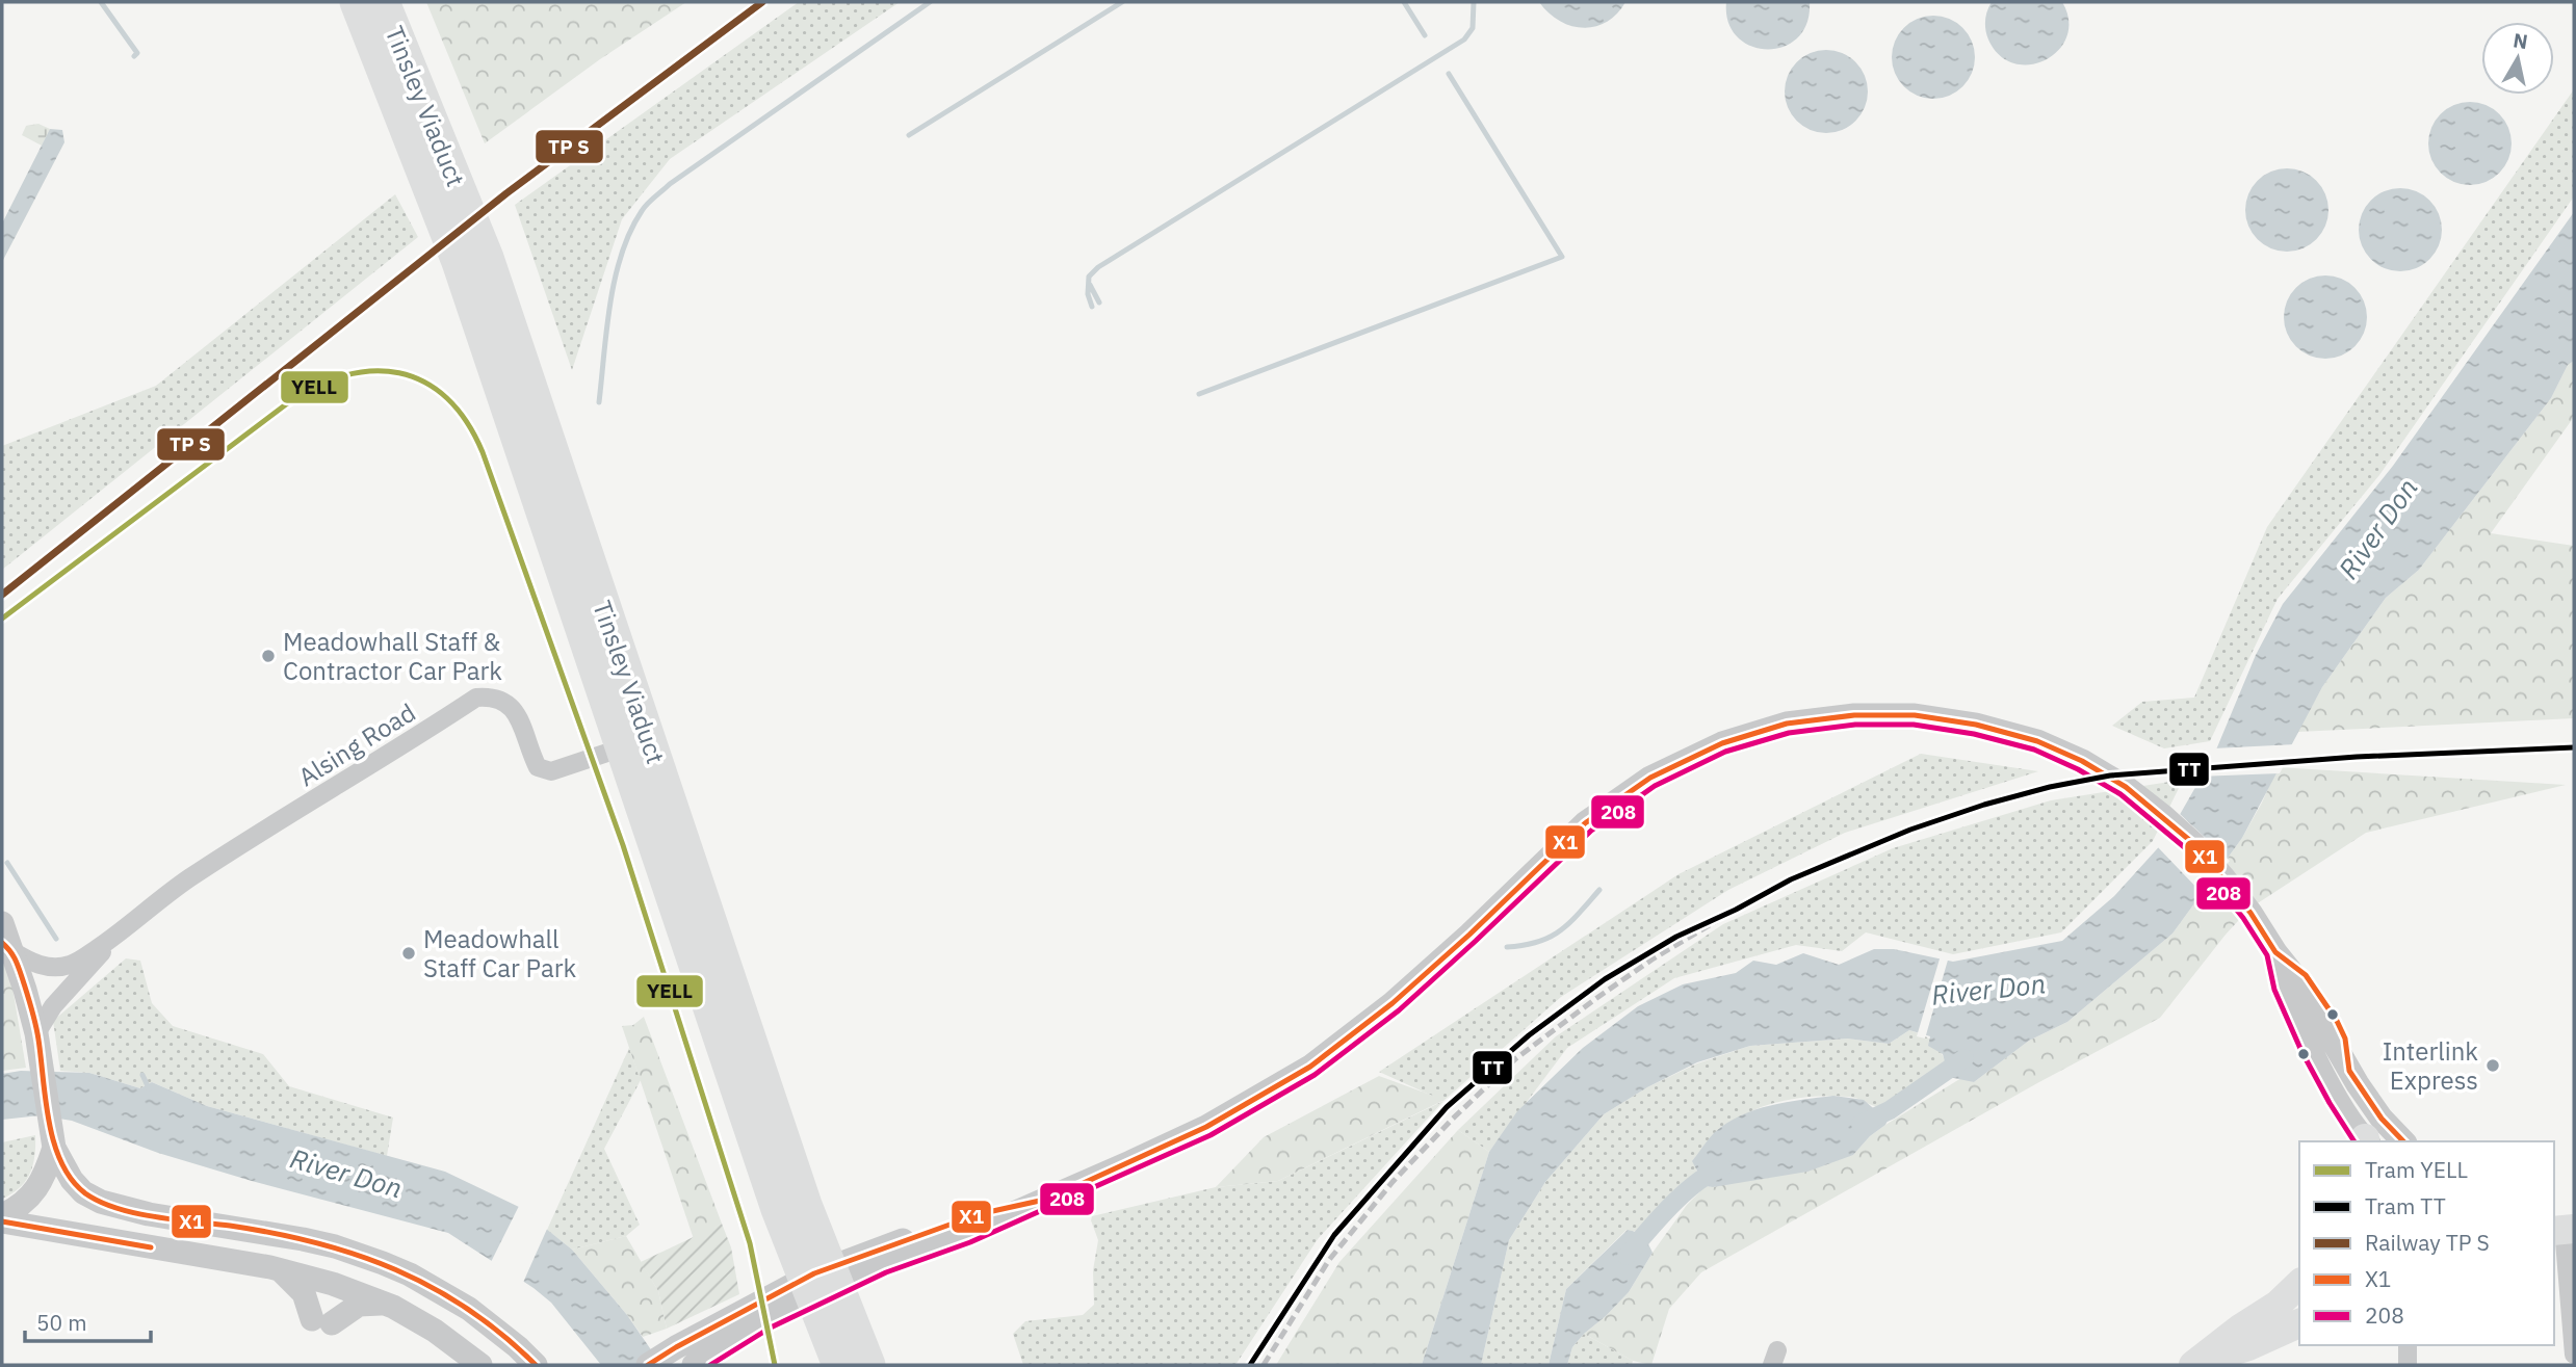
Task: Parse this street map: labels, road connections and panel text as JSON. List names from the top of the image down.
{
  "streets": {
    "highway": ["Tinsley Viaduct"],
    "street": ["Alsing Road"]
  },
  "water": ["River Don"],
  "places": ["Meadowhall Staff & Contractor Car Park", "Meadowhall Staff Car Park", "Interlink Express"],
  "lines": [
    "tram line YELL",
    "transit line X1",
    "transit line 208",
    "tram line TT"
  ],
  "legend": [
    "Tram YELL",
    "Tram TT",
    "Railway TP S",
    "X1",
    "208"
  ],
  "scale_bar": "50 m",
  "north": "top"
}
